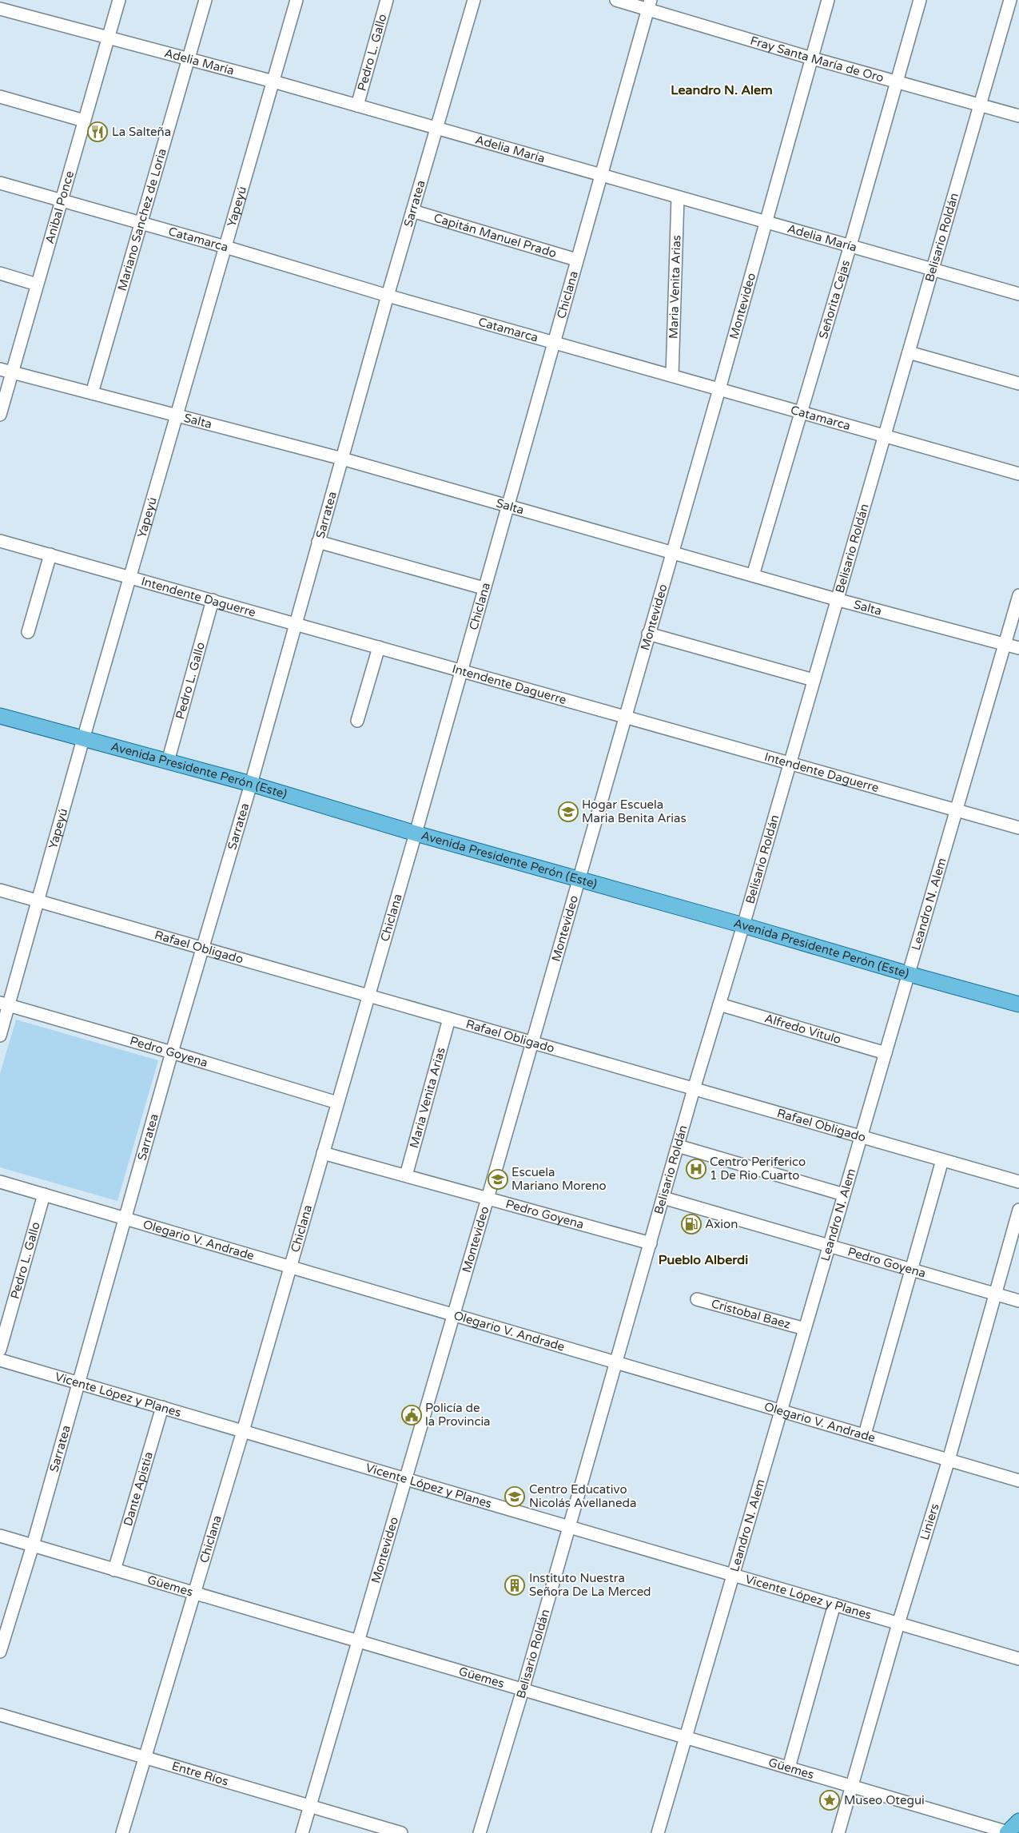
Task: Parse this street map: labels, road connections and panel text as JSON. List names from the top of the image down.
{
  "streets": {
    "main road": ["Avenida Presidente Perón (Este)"],
    "street": [
      "Pedro L. Gallo",
      "Fray Santa María de Oro",
      "Adelia María",
      "Sarratea",
      "Anibal Ponce",
      "Yapeyú",
      "Mariano Sanchez de Loria",
      "Capitán Manuel Prado",
      "Belisario Roldán",
      "Catamarca",
      "Maria Venita Arias",
      "Chiclana",
      "Señorita Cejas",
      "Montevideo",
      "Salta",
      "Intendente Daguerre",
      "Leandro N. Alem",
      "Rafael Obligado",
      "Alfredo Vitulo",
      "Pedro Goyena",
      "Olegario V. Andrade",
      "Cristobal Baez",
      "Vicente López y Planes",
      "Dante Apistia",
      "Liniers",
      "Güemes",
      "Entre Ríos"
    ]
  },
  "crossings": [
    ["Pedro L. Gallo", "Adelia María"],
    ["Pedro L. Gallo", "Intendente Daguerre"],
    ["Pedro L. Gallo", "Avenida Presidente Perón (Este)"],
    ["Pedro L. Gallo", "Olegario V. Andrade"],
    ["Fray Santa María de Oro", "Belisario Roldán"],
    ["Fray Santa María de Oro", "Chiclana"],
    ["Fray Santa María de Oro", "Señorita Cejas"],
    ["Fray Santa María de Oro", "Montevideo"],
    ["Adelia María", "Sarratea"],
    ["Adelia María", "Anibal Ponce"],
    ["Adelia María", "Yapeyú"],
    ["Adelia María", "Mariano Sanchez de Loria"],
    ["Adelia María", "Belisario Roldán"],
    ["Adelia María", "Maria Venita Arias"],
    ["Adelia María", "Chiclana"],
    ["Adelia María", "Señorita Cejas"],
    ["Adelia María", "Montevideo"],
    ["Sarratea", "Capitán Manuel Prado"],
    ["Sarratea", "Catamarca"],
    ["Sarratea", "Salta"],
    ["Sarratea", "Intendente Daguerre"],
    ["Sarratea", "Avenida Presidente Perón (Este)"],
    ["Sarratea", "Rafael Obligado"],
    ["Sarratea", "Pedro Goyena"],
    ["Sarratea", "Olegario V. Andrade"],
    ["Sarratea", "Vicente López y Planes"],
    ["Sarratea", "Güemes"],
    ["Anibal Ponce", "Catamarca"],
    ["Anibal Ponce", "Salta"],
    ["Yapeyú", "Catamarca"],
    ["Yapeyú", "Salta"],
    ["Yapeyú", "Intendente Daguerre"],
    ["Yapeyú", "Avenida Presidente Perón (Este)"],
    ["Yapeyú", "Rafael Obligado"],
    ["Yapeyú", "Pedro Goyena"],
    ["Mariano Sanchez de Loria", "Catamarca"],
    ["Mariano Sanchez de Loria", "Salta"],
    ["Capitán Manuel Prado", "Chiclana"],
    ["Belisario Roldán", "Catamarca"],
    ["Belisario Roldán", "Salta"],
    ["Belisario Roldán", "Intendente Daguerre"],
    ["Belisario Roldán", "Avenida Presidente Perón (Este)"],
    ["Belisario Roldán", "Rafael Obligado"],
    ["Belisario Roldán", "Alfredo Vitulo"],
    ["Belisario Roldán", "Pedro Goyena"],
    ["Belisario Roldán", "Olegario V. Andrade"],
    ["Belisario Roldán", "Vicente López y Planes"],
    ["Belisario Roldán", "Güemes"],
    ["Catamarca", "Maria Venita Arias"],
    ["Catamarca", "Chiclana"],
    ["Catamarca", "Señorita Cejas"],
    ["Catamarca", "Montevideo"],
    ["Maria Venita Arias", "Rafael Obligado"],
    ["Maria Venita Arias", "Pedro Goyena"],
    ["Chiclana", "Salta"],
    ["Chiclana", "Intendente Daguerre"],
    ["Chiclana", "Avenida Presidente Perón (Este)"],
    ["Chiclana", "Rafael Obligado"],
    ["Chiclana", "Pedro Goyena"],
    ["Chiclana", "Olegario V. Andrade"],
    ["Chiclana", "Vicente López y Planes"],
    ["Chiclana", "Güemes"],
    ["Chiclana", "Entre Ríos"],
    ["Señorita Cejas", "Salta"],
    ["Montevideo", "Salta"],
    ["Montevideo", "Intendente Daguerre"],
    ["Montevideo", "Avenida Presidente Perón (Este)"],
    ["Montevideo", "Rafael Obligado"],
    ["Montevideo", "Pedro Goyena"],
    ["Montevideo", "Olegario V. Andrade"],
    ["Montevideo", "Vicente López y Planes"],
    ["Montevideo", "Güemes"],
    ["Montevideo", "Entre Ríos"],
    ["Salta", "Leandro N. Alem"],
    ["Intendente Daguerre", "Leandro N. Alem"],
    ["Avenida Presidente Perón (Este)", "Leandro N. Alem"],
    ["Leandro N. Alem", "Rafael Obligado"],
    ["Leandro N. Alem", "Alfredo Vitulo"],
    ["Leandro N. Alem", "Pedro Goyena"],
    ["Leandro N. Alem", "Olegario V. Andrade"],
    ["Leandro N. Alem", "Cristobal Baez"],
    ["Leandro N. Alem", "Vicente López y Planes"],
    ["Leandro N. Alem", "Güemes"],
    ["Pedro Goyena", "Liniers"],
    ["Olegario V. Andrade", "Liniers"],
    ["Vicente López y Planes", "Dante Apistia"],
    ["Vicente López y Planes", "Liniers"],
    ["Dante Apistia", "Güemes"],
    ["Liniers", "Güemes"]
  ],
  "districts": ["Leandro N. Alem", "Pueblo Alberdi"],
  "places": {
    "restaurant": ["La Salteña"],
    "school or university": ["Hogar Escuela Maria Benita Arias", "Escuela Mariano Moreno", "Centro Educativo Nicolás Avellaneda"],
    "hospital": ["Centro Periferico 1 De Rio Cuarto"],
    "fuel station": ["Axion"],
    "public building": ["Policía de la Provincia"],
    "building": ["Instituto Nuestra Señora De La Merced"],
    "place": ["Museo Otegui"]
  }
}
